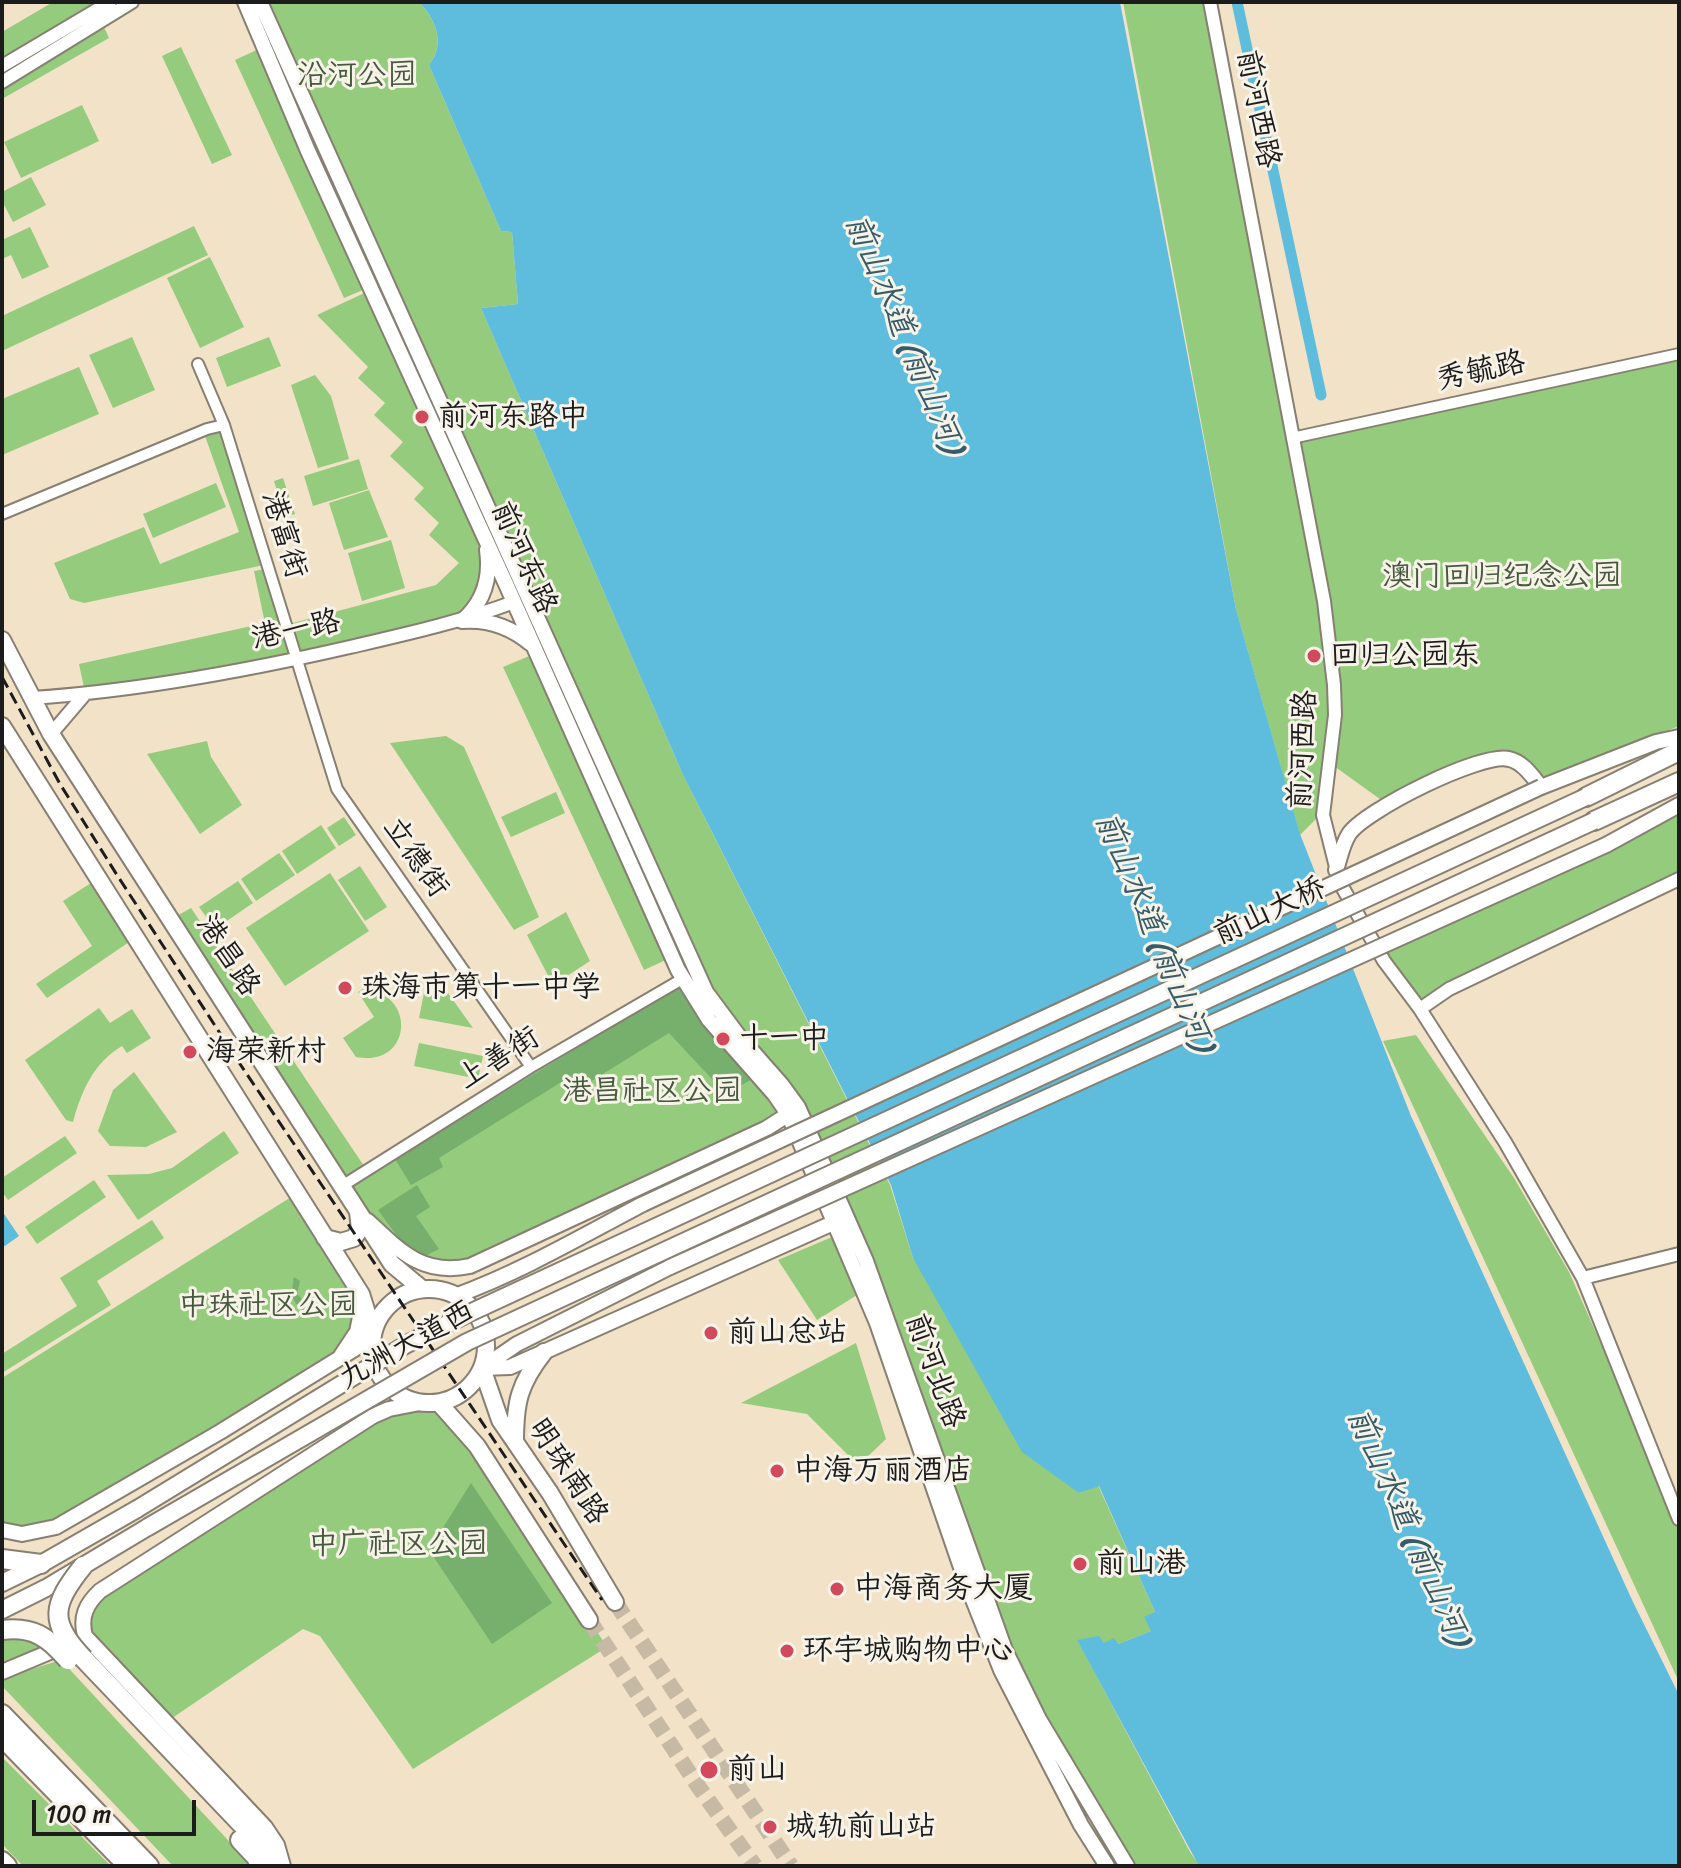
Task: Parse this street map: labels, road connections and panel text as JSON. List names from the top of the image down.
{
  "streets": {
    "main road": [
      "前河东路",
      "前山大桥",
      "港昌路",
      "九洲大道西",
      "前河北路",
      "明珠南路"
    ],
    "street": [
      "前河西路",
      "秀毓路",
      "港富街",
      "港一路",
      "立德街",
      "上善街"
    ]
  },
  "crossings": [
    ["前河西路", "秀毓路"],
    ["港富街", "港一路"],
    ["港富街", "立德街"],
    ["前河东路", "港一路"],
    ["前河东路", "上善街"],
    ["前河东路", "前河北路"],
    ["港一路", "立德街"],
    ["港一路", "港昌路"],
    ["立德街", "上善街"],
    ["前山大桥", "九洲大道西"],
    ["港昌路", "上善街"],
    ["港昌路", "明珠南路"]
  ],
  "water": ["前山水道 (前山河)"],
  "parks": [
    "沿河公园",
    "澳门回归纪念公园",
    "港昌社区公园",
    "中珠社区公园",
    "中广社区公园"
  ],
  "places": [
    "前河东路中",
    "回归公园东",
    "珠海市第十一中学",
    "十一中",
    "海荣新村",
    "前山总站",
    "中海万丽酒店",
    "前山港",
    "中海商务大厦",
    "环宇城购物中心",
    "前山",
    "城轨前山站"
  ],
  "scale_bar": "100 m"
}
